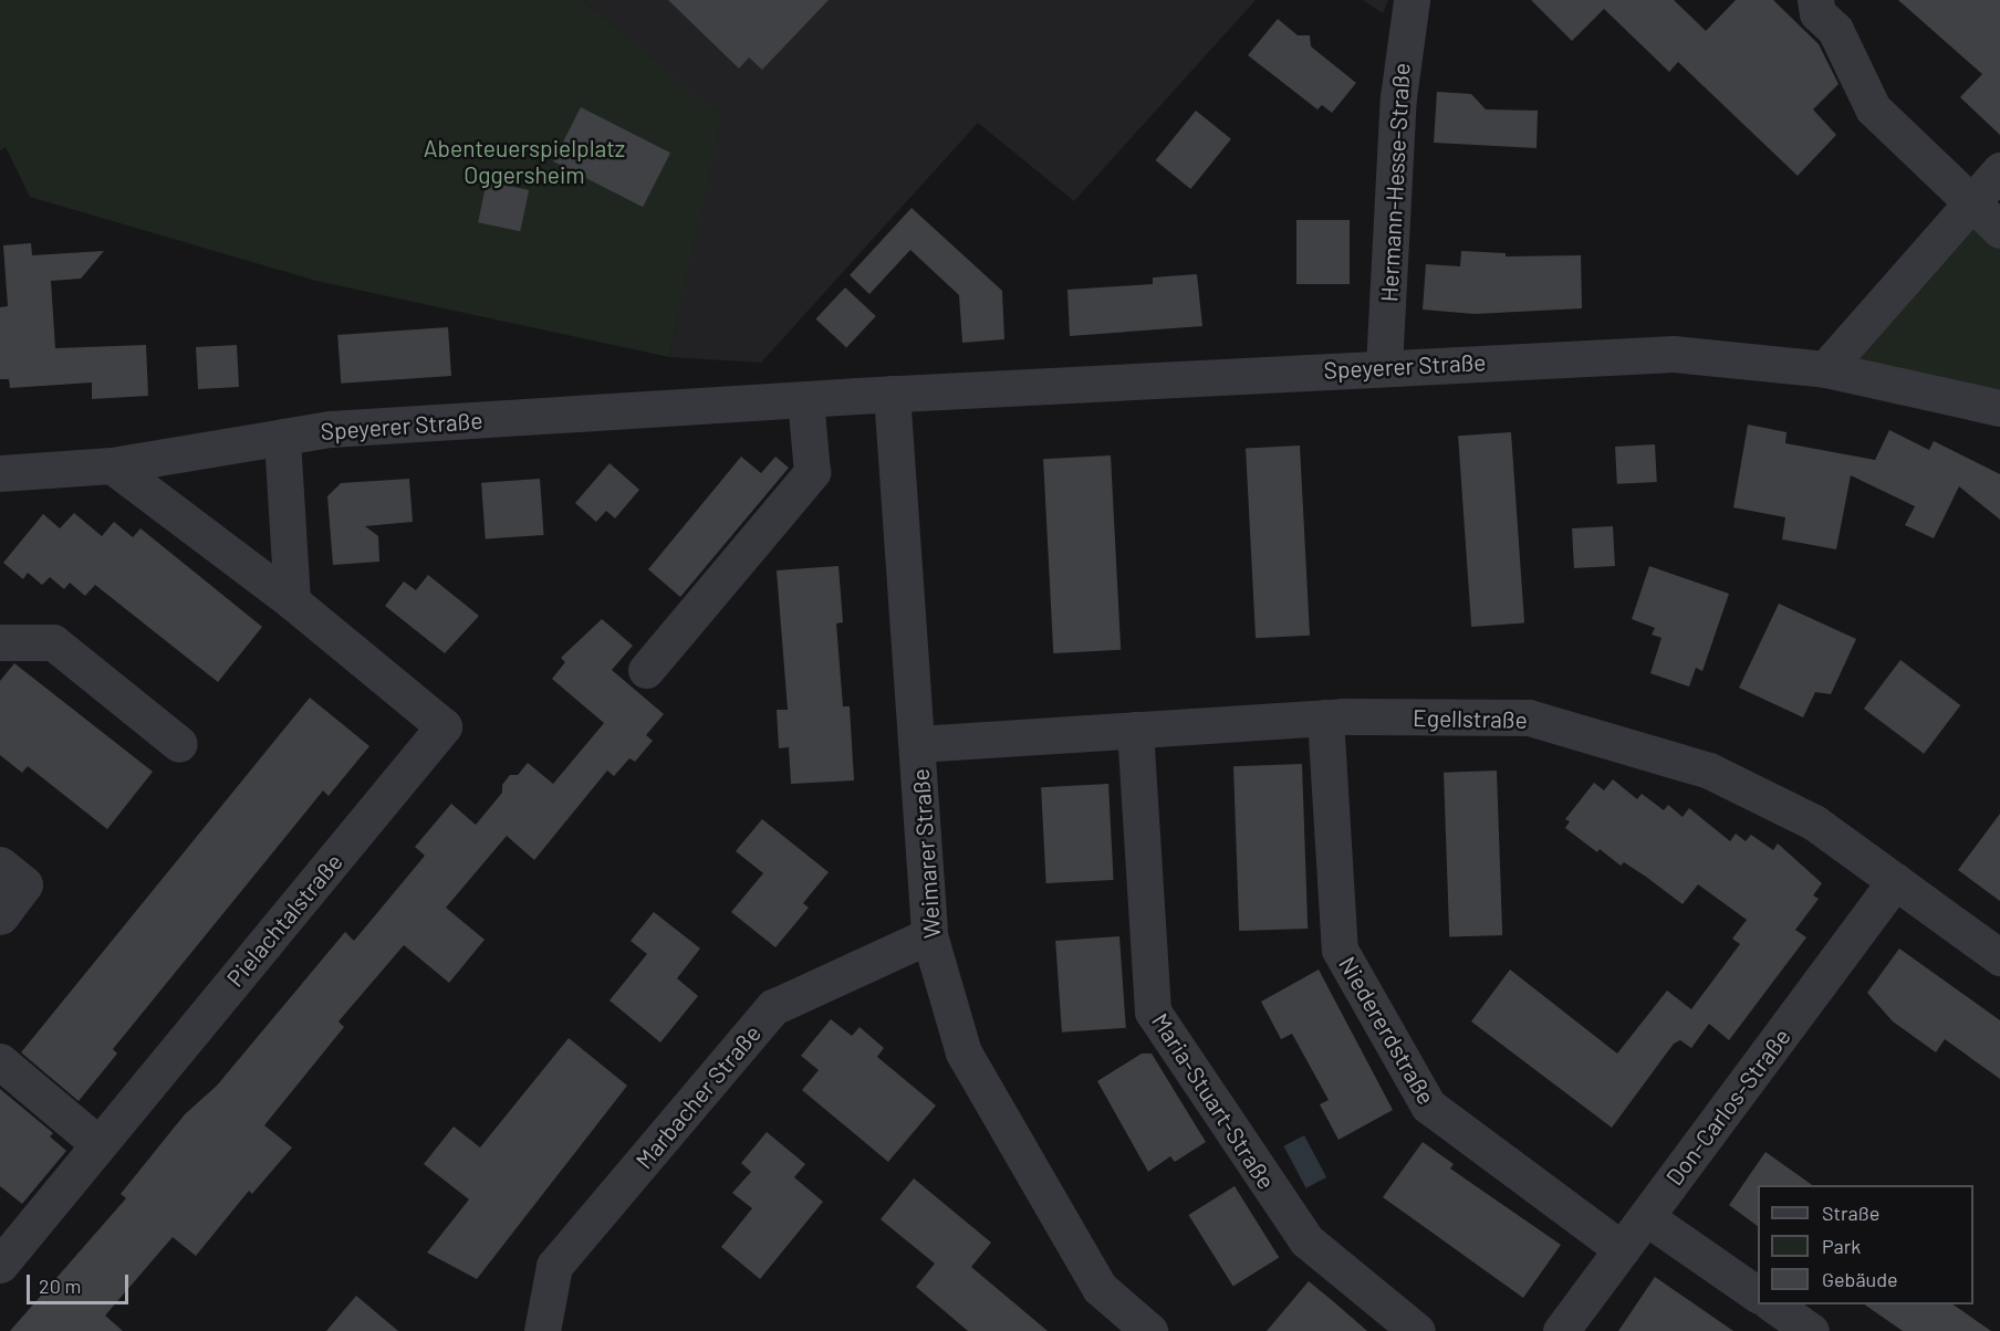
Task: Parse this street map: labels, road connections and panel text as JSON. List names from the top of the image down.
{
  "streets": {
    "street": [
      "Hermann-Hesse-Straße",
      "Speyerer Straße",
      "Egellstraße",
      "Weimarer Straße",
      "Pielachtalstraße",
      "Niedererdstraße",
      "Marbacher Straße",
      "Maria-Stuart-Straße",
      "Don-Carlos-Straße"
    ]
  },
  "crossings": [
    ["Hermann-Hesse-Straße", "Speyerer Straße"],
    ["Speyerer Straße", "Weimarer Straße"],
    ["Speyerer Straße", "Pielachtalstraße"],
    ["Egellstraße", "Weimarer Straße"],
    ["Egellstraße", "Niedererdstraße"],
    ["Egellstraße", "Maria-Stuart-Straße"],
    ["Egellstraße", "Don-Carlos-Straße"],
    ["Weimarer Straße", "Marbacher Straße"],
    ["Niedererdstraße", "Don-Carlos-Straße"]
  ],
  "parks": ["Abenteuerspielplatz Oggersheim"],
  "legend": ["Straße", "Park", "Gebäude"],
  "scale_bar": "20 m"
}
